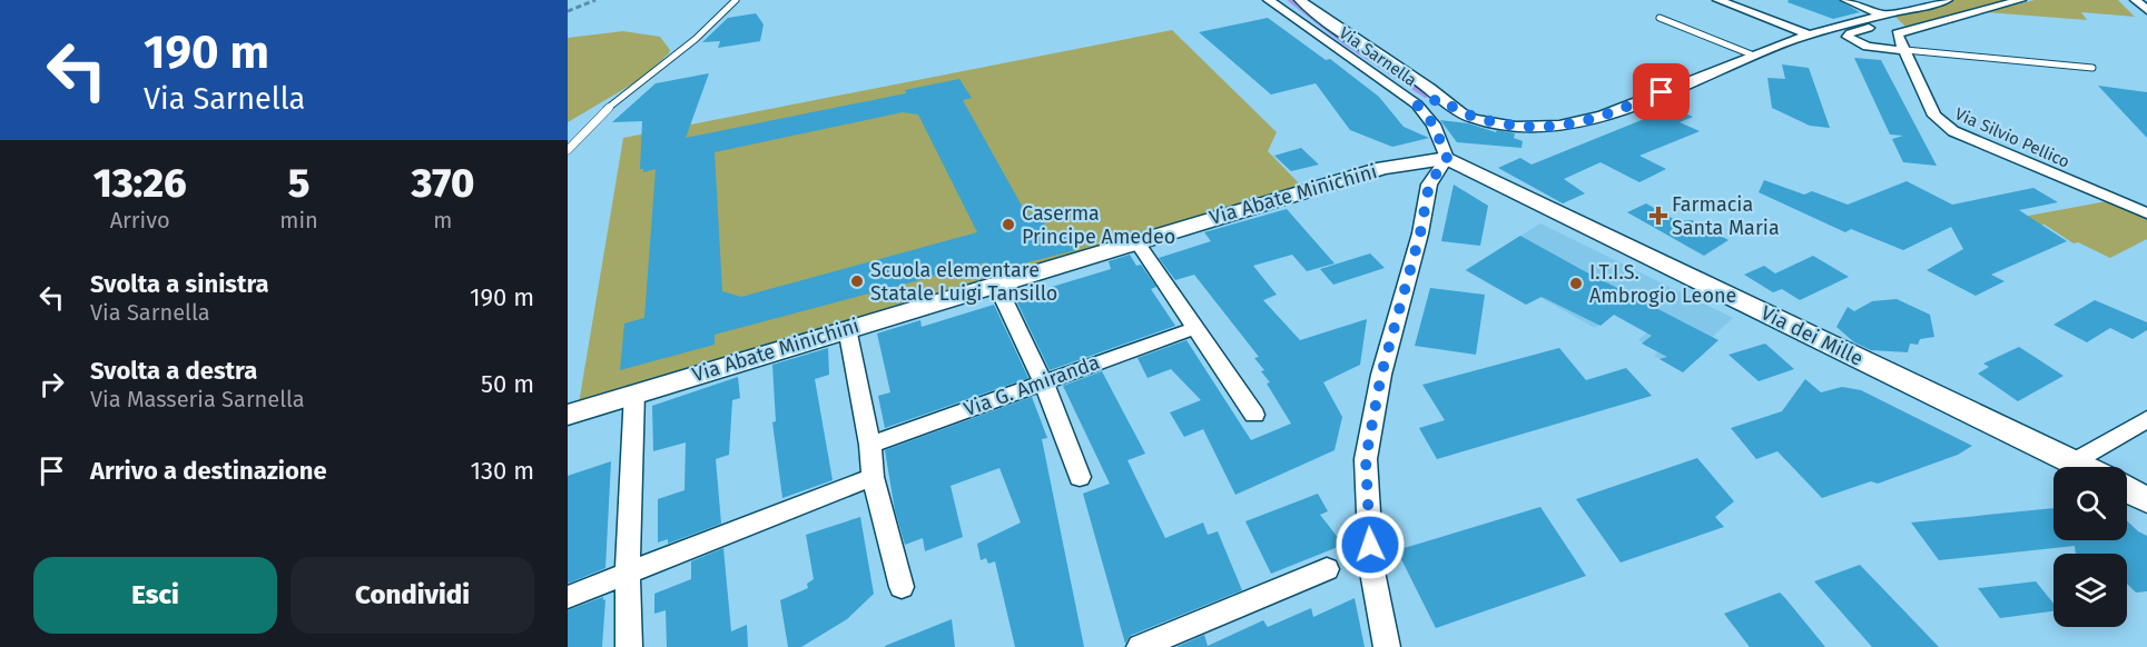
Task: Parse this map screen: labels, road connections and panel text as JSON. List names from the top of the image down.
{
  "streets": {
    "street": [
      "Via Sarnella",
      "Via Silvio Pellico",
      "Via Abate Minichini",
      "Via dei Mille",
      "Via G. Amiranda"
    ]
  },
  "crossings": [
    ["Via Sarnella", "Via Abate Minichini"],
    ["Via Sarnella", "Via dei Mille"],
    ["Via Abate Minichini", "Via dei Mille"]
  ],
  "places": {
    "health": ["Farmacia Santa Maria"],
    "other": ["Caserma Principe Amedeo", "Scuola elementare Statale Luigi Tansillo", "I.T.I.S. Ambrogio Leone"]
  },
  "page": {
    "turn": ["190 m", "Via Sarnella"],
    "eta": [
      "13:26",
      "Arrivo",
      "5",
      "min",
      "370",
      "m"
    ],
    "list": [
      {
        "name": "Svolta a sinistra",
        "note": "Via Sarnella",
        "value": "190 m"
      },
      {
        "name": "Svolta a destra",
        "note": "Via Masseria Sarnella",
        "value": "50 m"
      },
      {
        "name": "Arrivo a destinazione",
        "value": "130 m"
      }
    ],
    "buttons": ["Esci", "Condividi"]
  }
}
